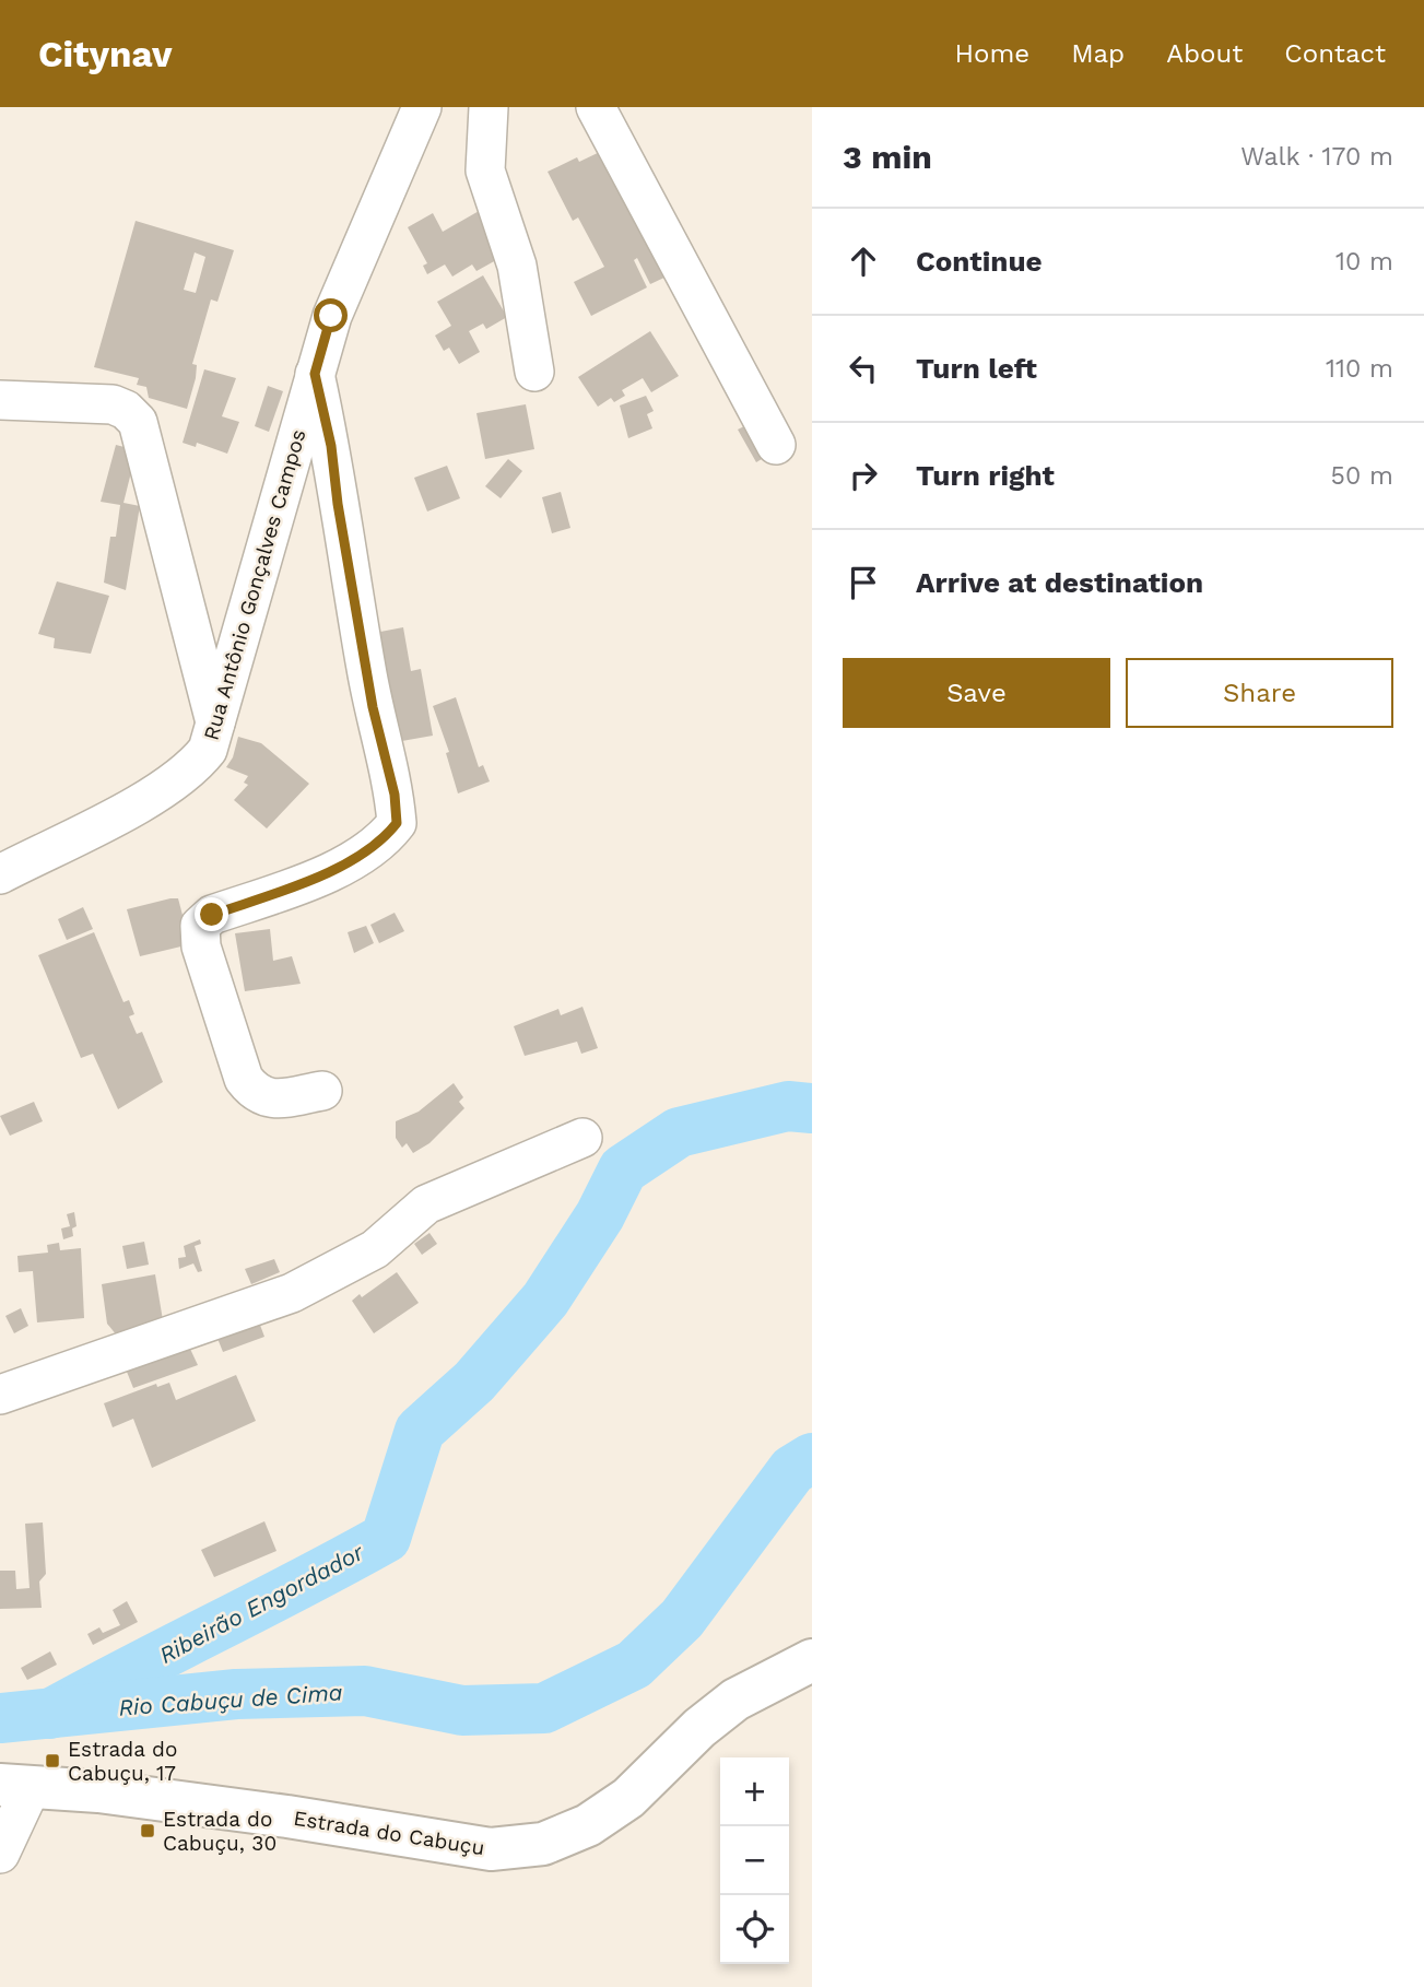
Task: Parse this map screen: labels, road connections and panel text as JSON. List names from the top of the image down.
{
  "streets": {
    "main road": ["Estrada do Cabuçu"],
    "street": ["Rua Antônio Gonçalves Campos"]
  },
  "water": ["Ribeirão Engordador", "Rio Cabuçu de Cima"],
  "places": {
    "transit": ["Estrada do Cabuçu, 17", "Estrada do Cabuçu, 30"]
  },
  "page": {
    "header": "Citynav",
    "nav": [
      "Home",
      "Map",
      "About",
      "Contact"
    ],
    "heading": ["3 min", "Walk · 170 m"],
    "list": [
      ["Continue", "10 m"],
      ["Turn left", "110 m"],
      ["Turn right", "50 m"],
      "Arrive at destination"
    ],
    "buttons": ["Save", "Share"],
    "map_buttons": ["+", "−"]
  }
}
